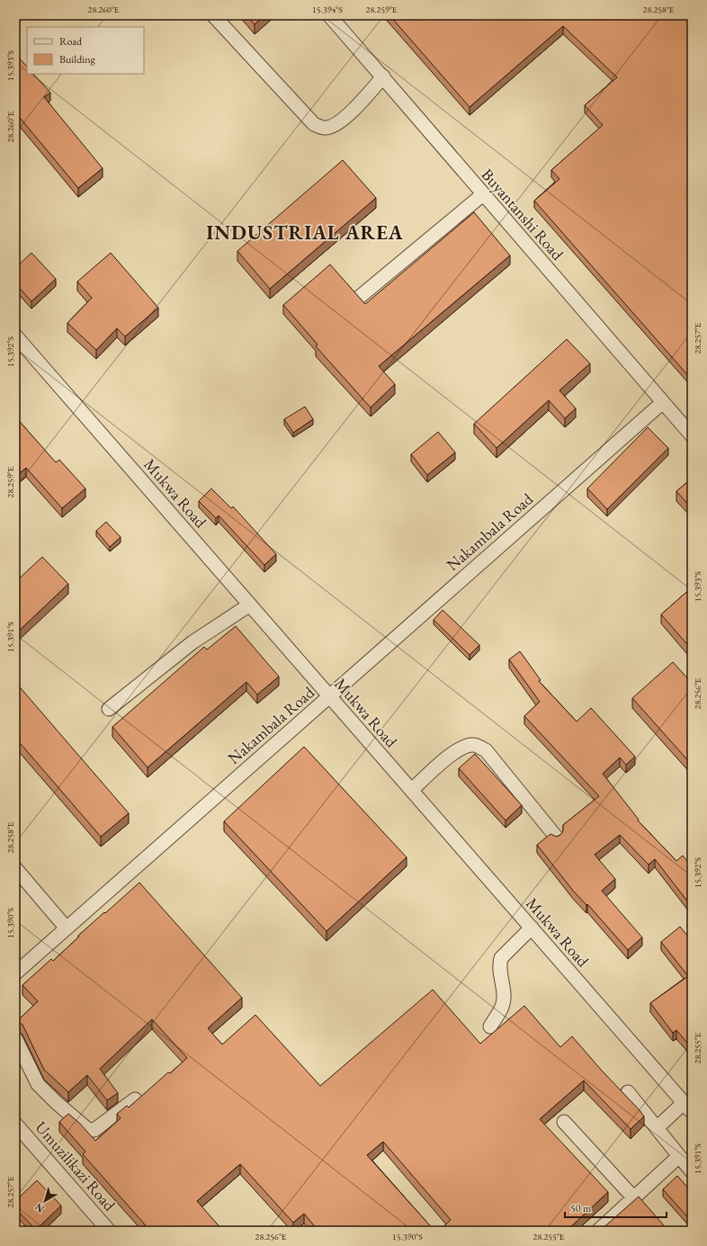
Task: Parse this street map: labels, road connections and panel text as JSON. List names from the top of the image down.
{
  "streets": {
    "street": [
      "Buyantanshi Road",
      "Mukwa Road",
      "Nakambala Road",
      "Umuzilikazi Road"
    ]
  },
  "crossings": [
    ["Buyantanshi Road", "Nakambala Road"],
    ["Mukwa Road", "Nakambala Road"]
  ],
  "districts": ["INDUSTRIAL AREA"],
  "legend": ["Road", "Building"],
  "scale_bar": "50 m",
  "north": "bottom left",
  "coordinates": [
    "28.260°E",
    "15.394°S",
    "28.259°E",
    "28.258°E",
    "15.393°S",
    "28.257°E",
    "15.392°S",
    "15.391°S",
    "28.256°E",
    "15.390°S",
    "28.255°E"
  ]
}
